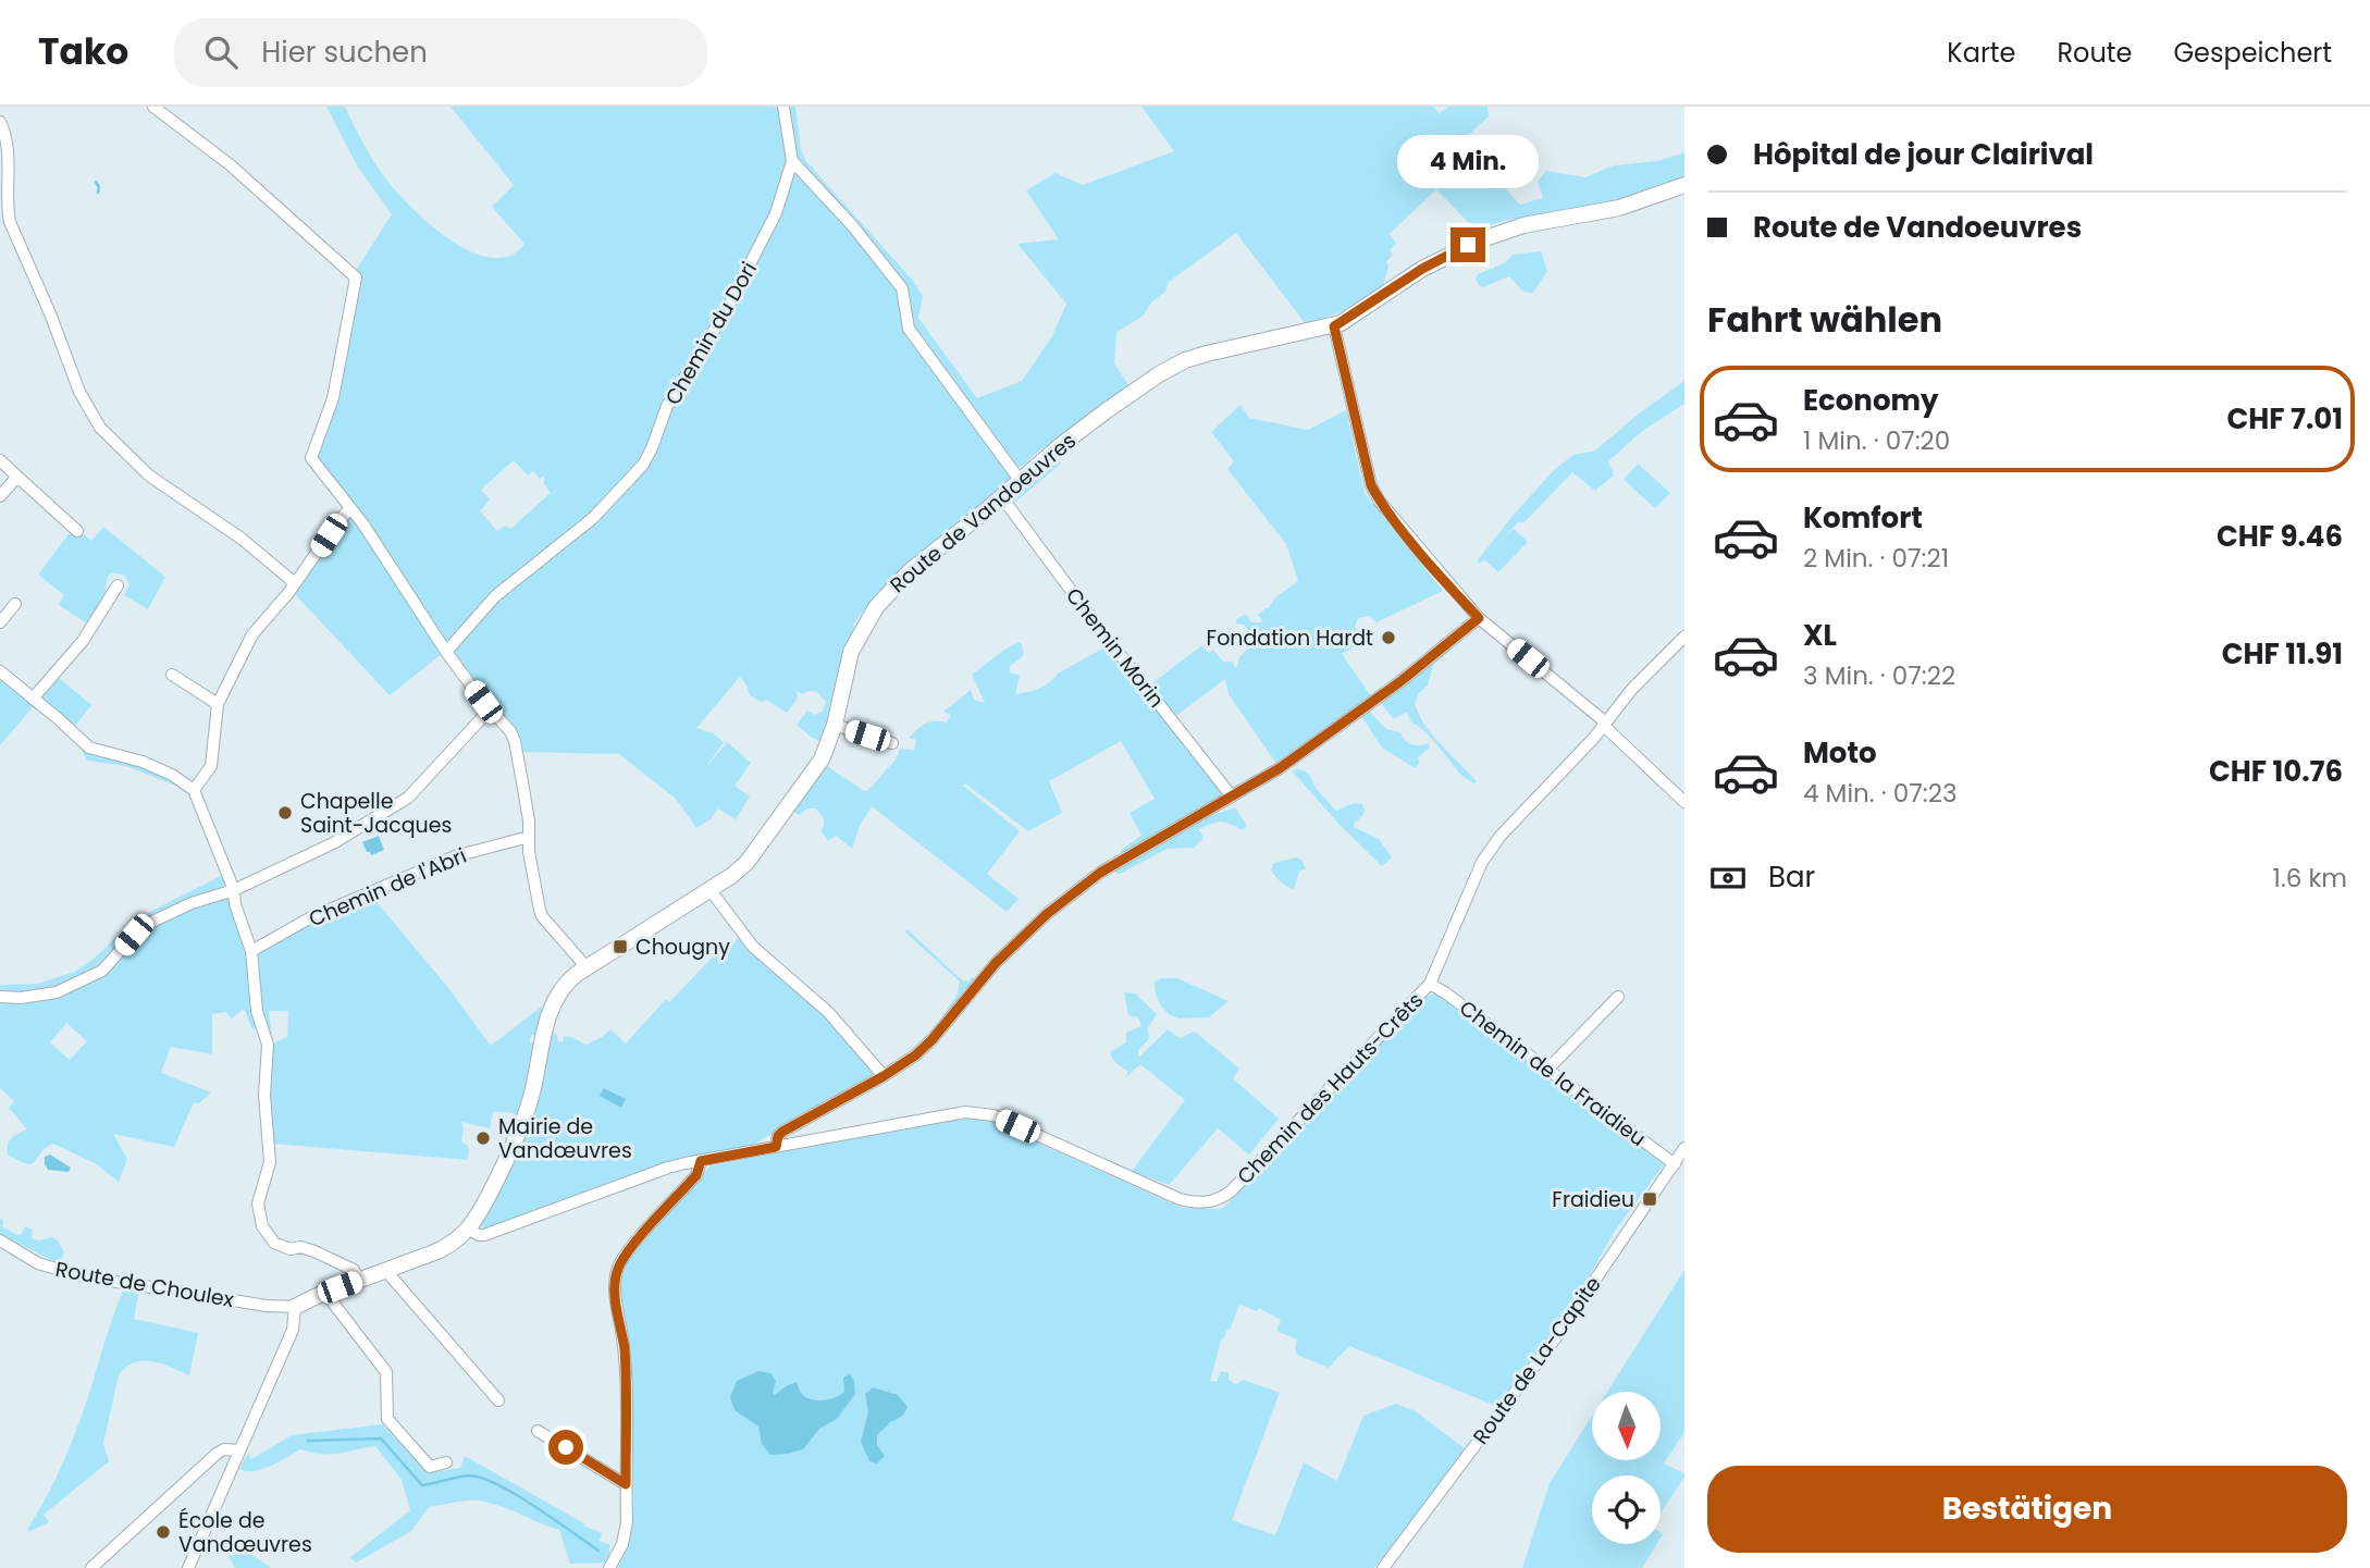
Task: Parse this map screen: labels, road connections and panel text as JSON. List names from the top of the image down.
{
  "streets": {
    "main road": ["Route de Vandoeuvres"],
    "street": [
      "Chemin du Dori",
      "Chemin Morin",
      "Chemin de l'Abri",
      "Chemin de la Fraidieu",
      "Chemin des Hauts-Crêts",
      "Route de Choulex",
      "Route de La-Capite"
    ]
  },
  "crossings": [
    ["Route de Vandoeuvres", "Chemin Morin"],
    ["Route de Vandoeuvres", "Chemin des Hauts-Crêts"],
    ["Route de Vandoeuvres", "Route de Choulex"],
    ["Chemin de la Fraidieu", "Chemin des Hauts-Crêts"],
    ["Chemin de la Fraidieu", "Route de La-Capite"]
  ],
  "places": {
    "other": [
      "Fondation Hardt",
      "Chapelle Saint-Jacques",
      "Mairie de Vandœuvres",
      "École de Vandœuvres"
    ],
    "transit": ["Chougny", "Fraidieu"]
  },
  "north": "bottom",
  "page": {
    "header": "Tako",
    "search": "Hier suchen",
    "nav": ["Karte", "Route", "Gespeichert"],
    "banner": ["Hôpital de jour Clairival", "Route de Vandoeuvres"],
    "bubble": "4 Min.",
    "heading": "Fahrt wählen",
    "list": [
      {
        "name": "Economy",
        "note": "1 Min. · 07:20",
        "value": "CHF 7.01"
      },
      {
        "name": "Komfort",
        "note": "2 Min. · 07:21",
        "value": "CHF 9.46"
      },
      {
        "name": "XL",
        "note": "3 Min. · 07:22",
        "value": "CHF 11.91"
      },
      {
        "name": "Moto",
        "note": "4 Min. · 07:23",
        "value": "CHF 10.76"
      }
    ],
    "pay": ["Bar", "1.6 km"],
    "buttons": "Bestätigen"
  }
}
